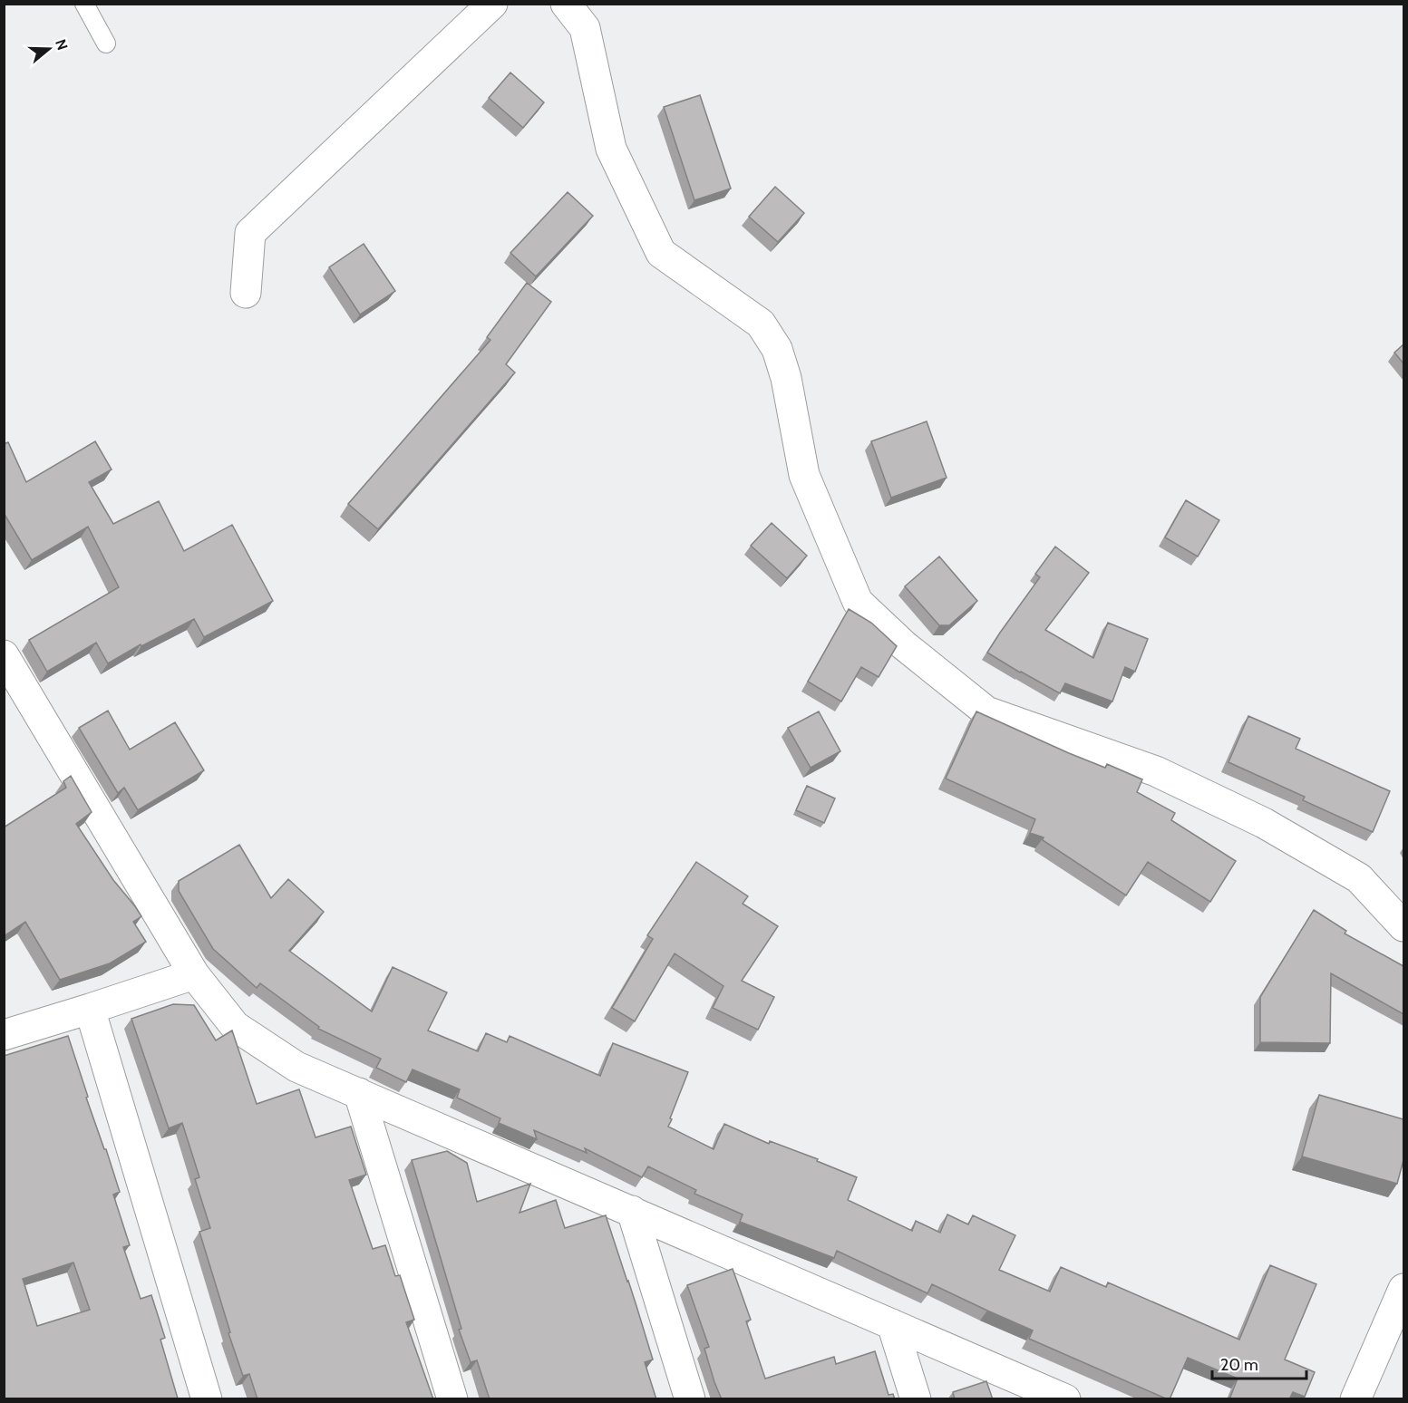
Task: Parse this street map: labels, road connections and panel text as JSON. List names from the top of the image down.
{
  "scale_bar": "20 m",
  "north": "right"
}
